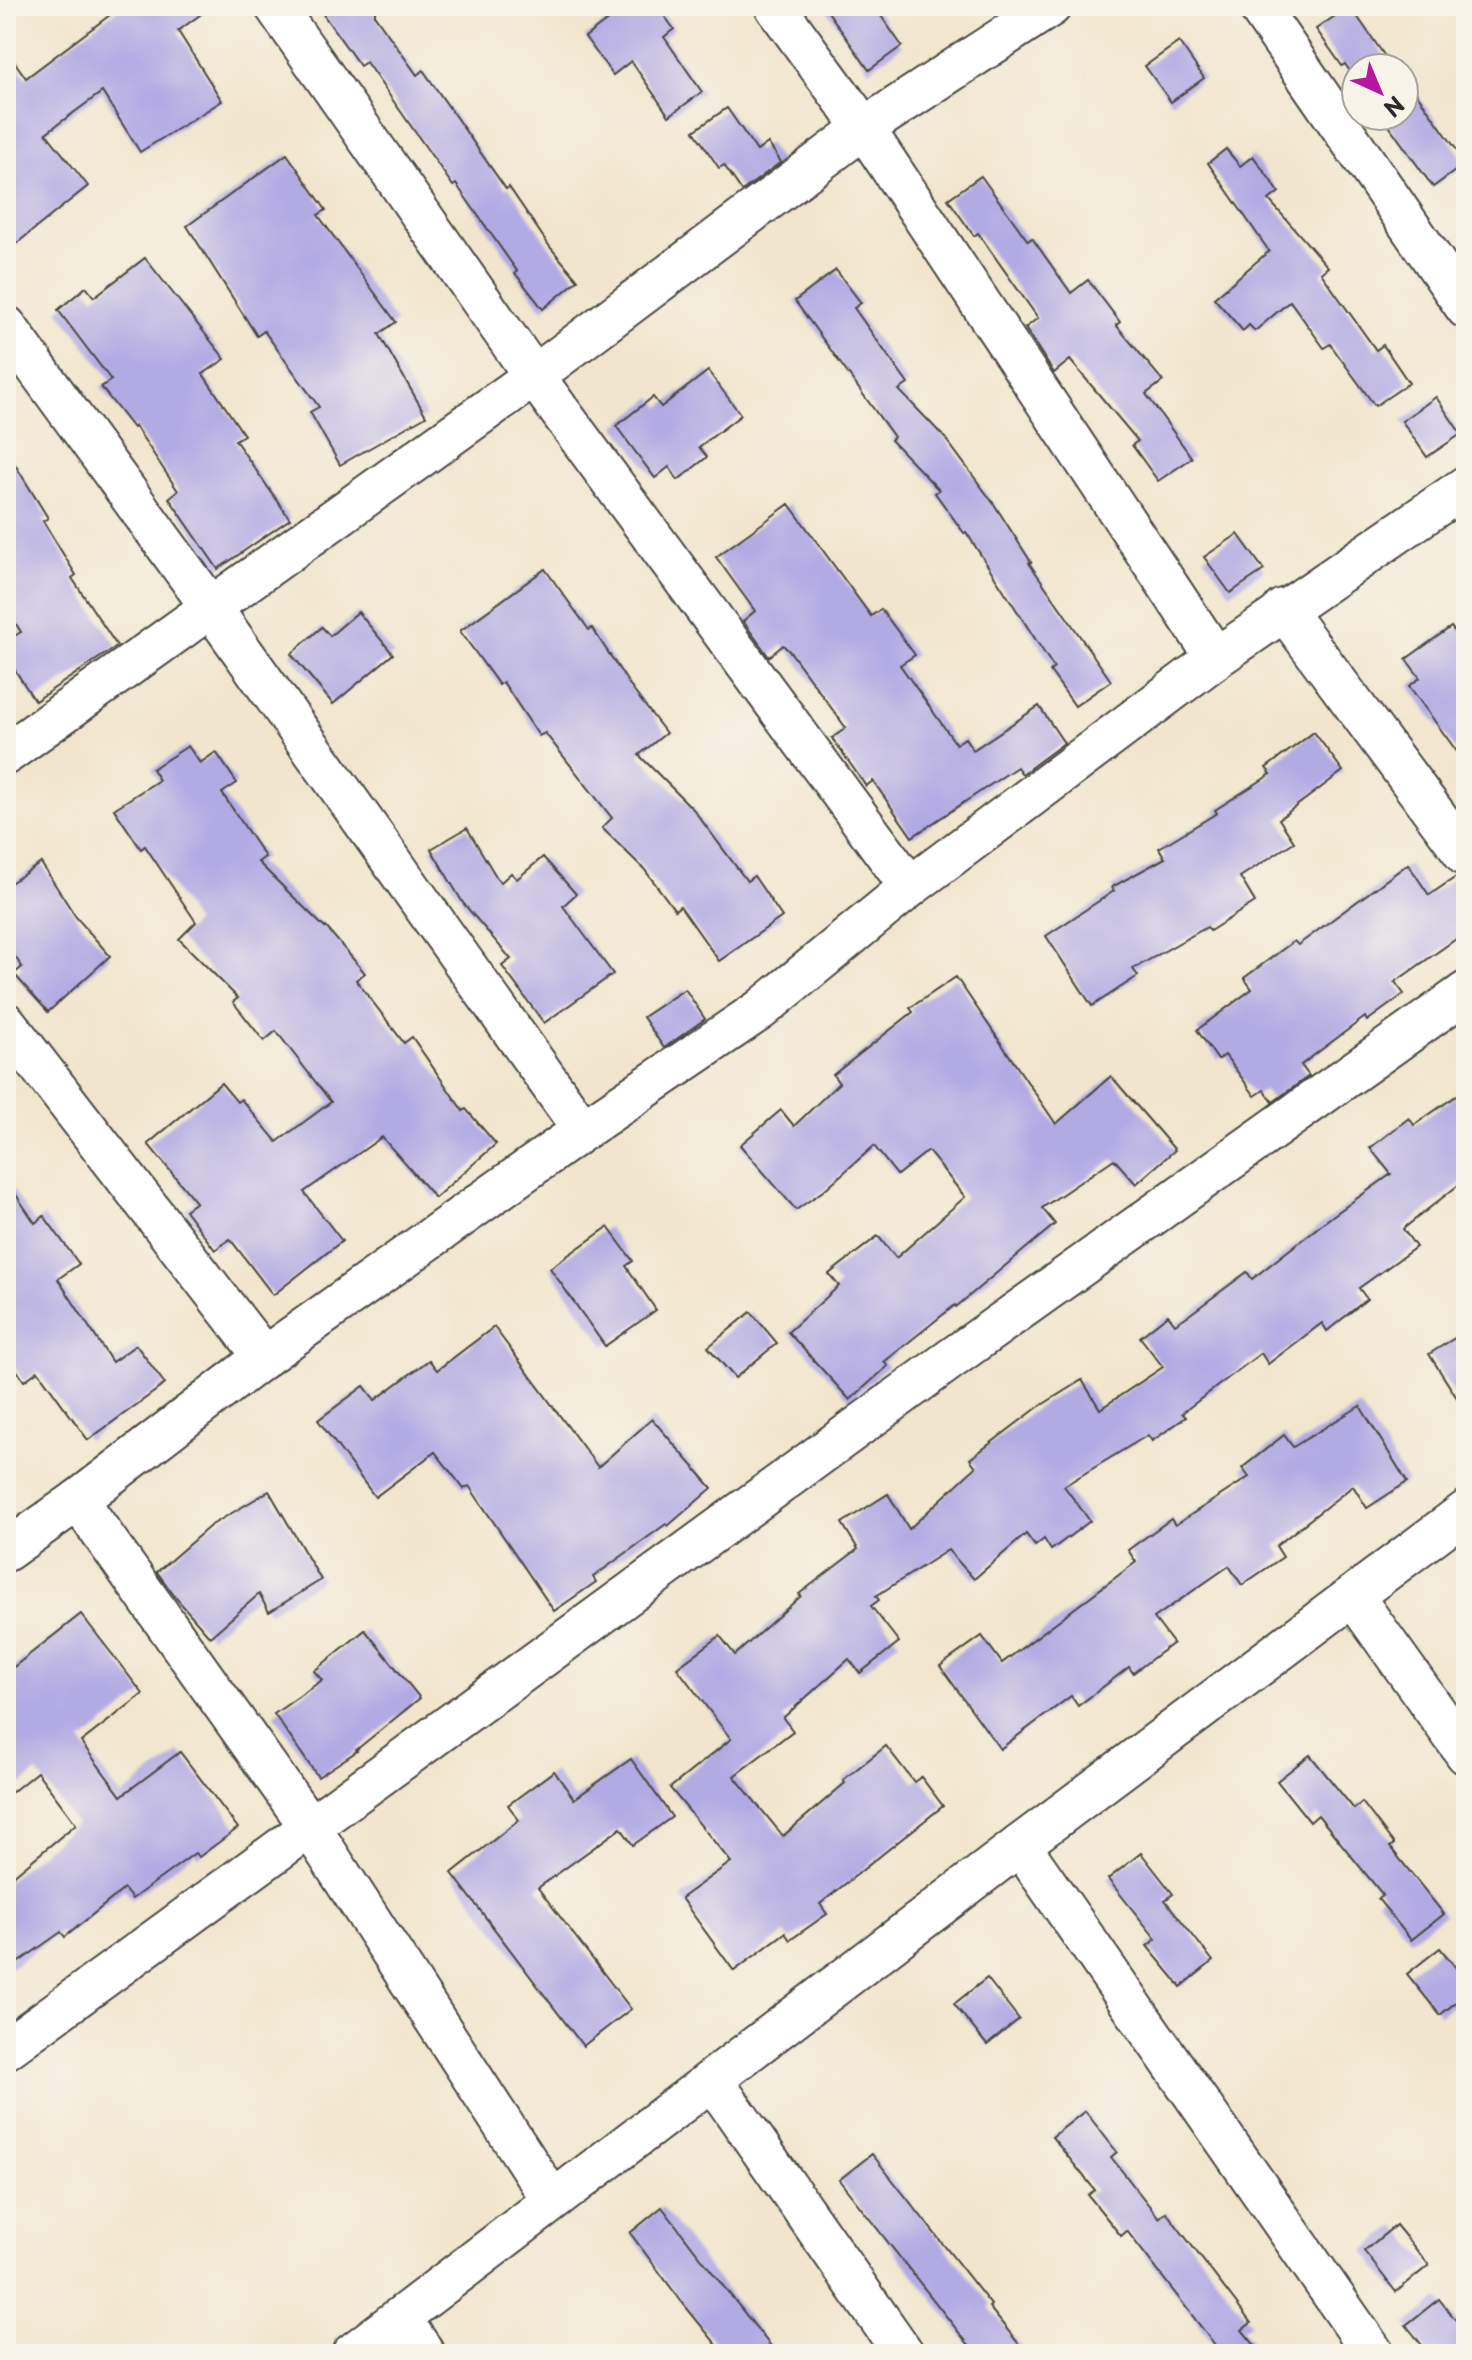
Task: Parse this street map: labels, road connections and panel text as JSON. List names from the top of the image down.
{
  "north": "bottom right"
}
